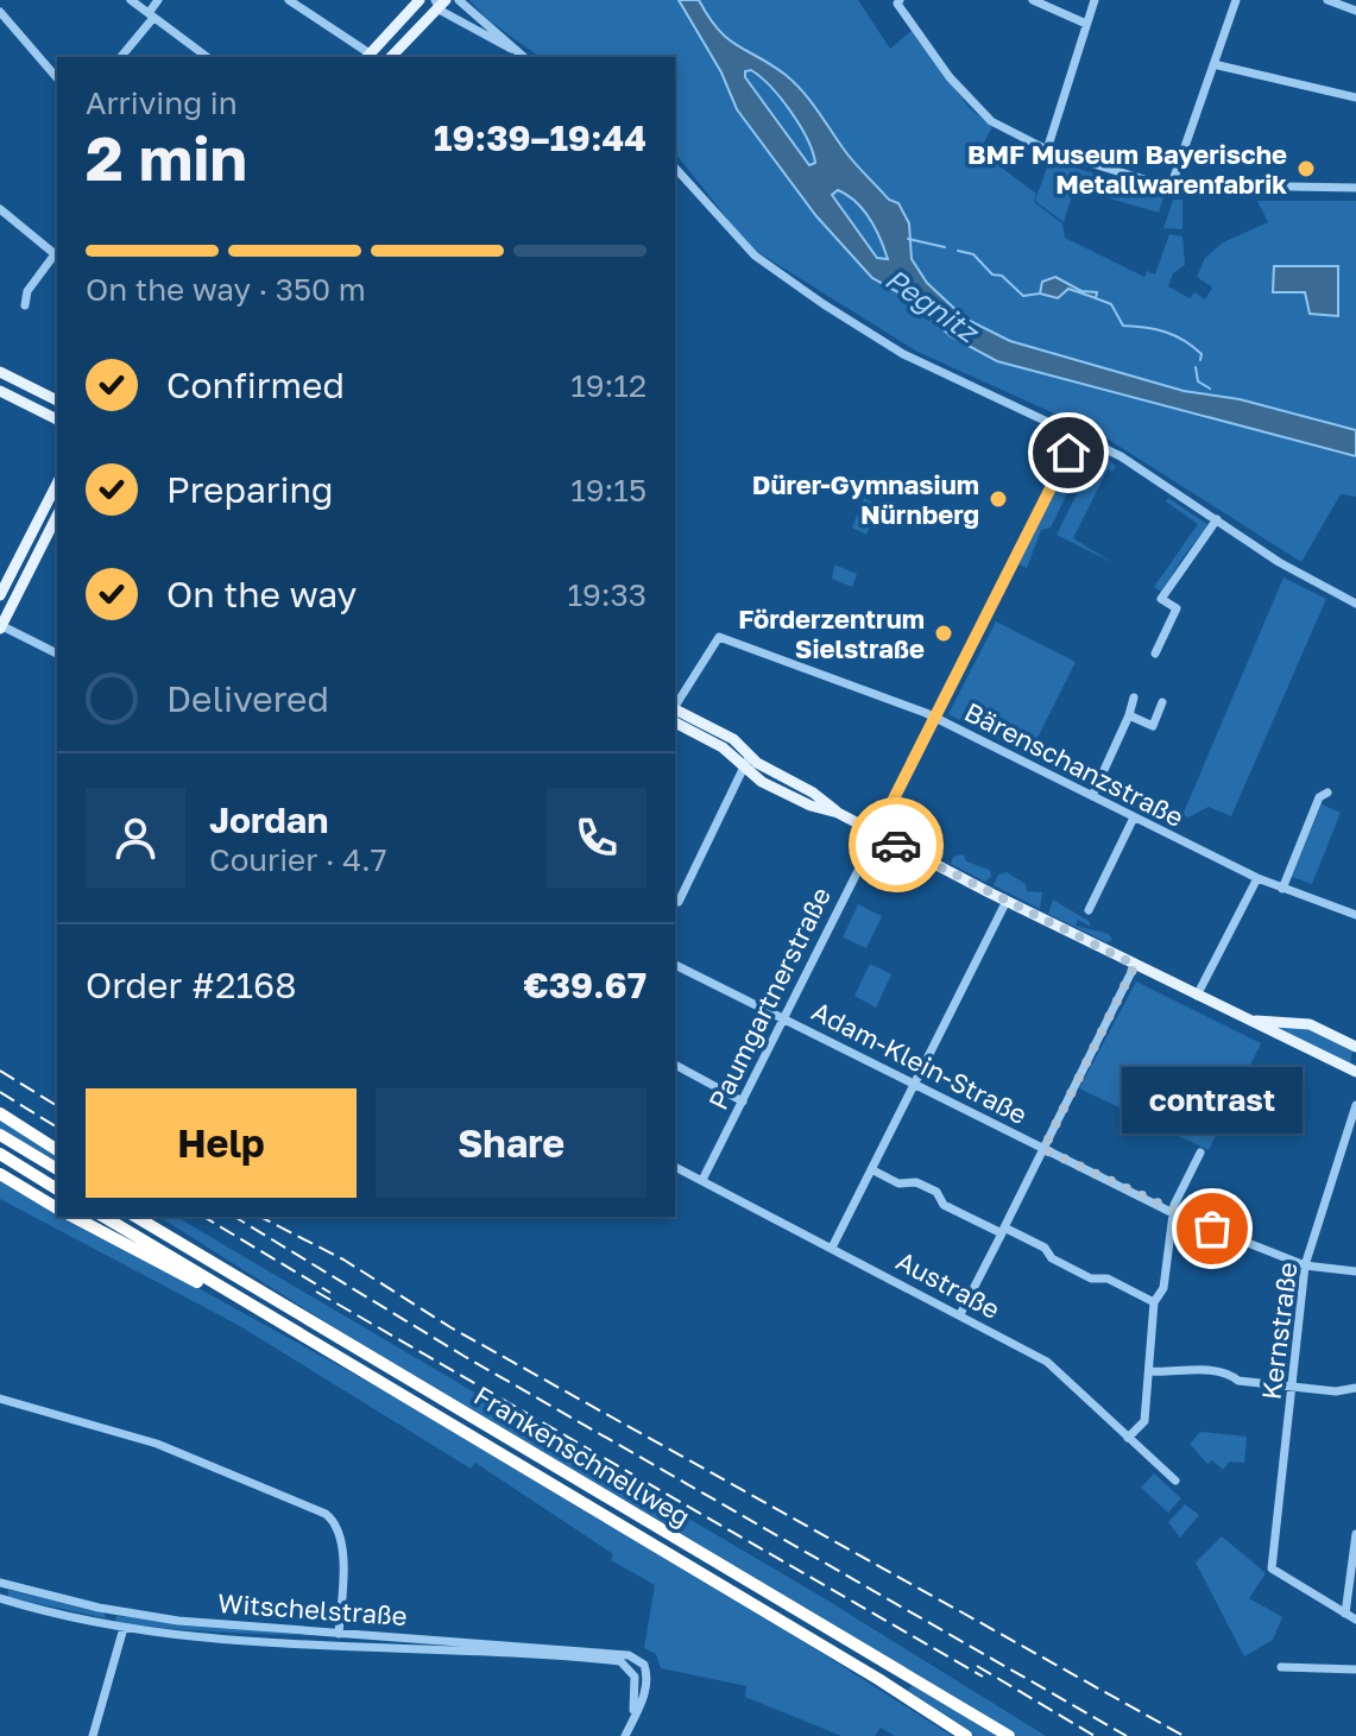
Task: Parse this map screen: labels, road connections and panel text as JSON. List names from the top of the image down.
{
  "streets": {
    "highway": ["Frankenschnellweg"],
    "street": [
      "Bärenschanzstraße",
      "Paumgartnerstraße",
      "Adam-Klein-Straße",
      "Austraße",
      "Kernstraße",
      "Witschelstraße"
    ]
  },
  "crossings": [
    ["Bärenschanzstraße", "Paumgartnerstraße"],
    ["Paumgartnerstraße", "Adam-Klein-Straße"],
    ["Paumgartnerstraße", "Austraße"],
    ["Adam-Klein-Straße", "Kernstraße"]
  ],
  "water": ["Pegnitz"],
  "places": [
    "BMF Museum Bayerische Metallwarenfabrik",
    "Dürer-Gymnasium Nürnberg",
    "Förderzentrum Sielstraße",
    "contrast"
  ],
  "page": {
    "heading": ["2 min", "Arriving in", "19:39–19:44"],
    "panel": [
      "Jordan",
      "Courier · 4.7",
      "Order #2168",
      "€39.67"
    ],
    "bar": "On the way · 350 m",
    "list": [
      ["Confirmed", "19:12"],
      ["Preparing", "19:15"],
      ["On the way", "19:33"],
      "Delivered"
    ],
    "bubble": "contrast",
    "buttons": ["Help", "Share"]
  }
}
